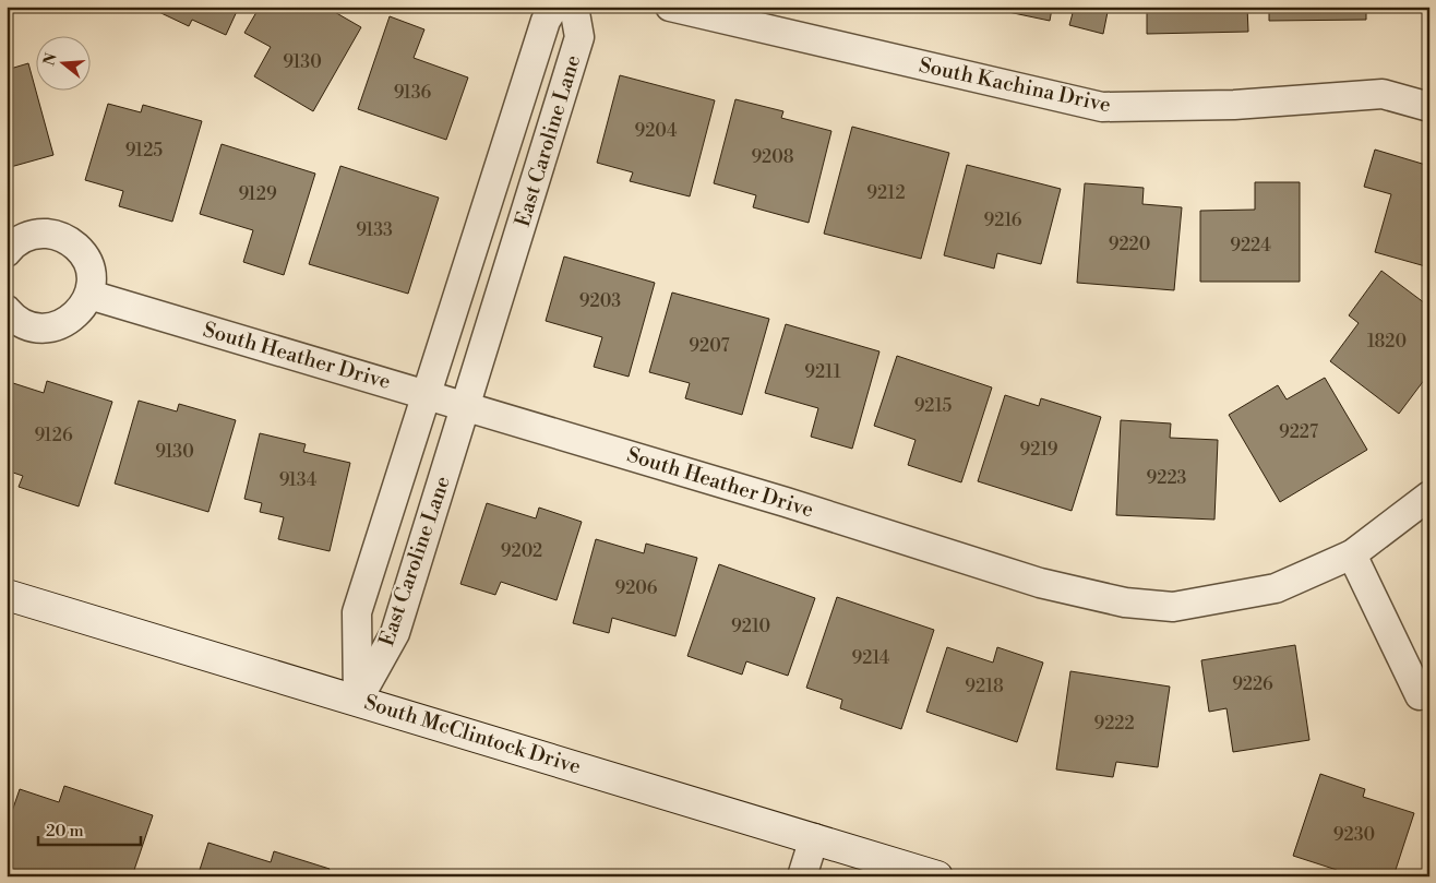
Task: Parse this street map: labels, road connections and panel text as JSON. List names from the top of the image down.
{
  "streets": {
    "main road": ["South McClintock Drive"],
    "street": ["South Kachina Drive", "East Caroline Lane", "South Heather Drive"]
  },
  "crossings": [
    ["East Caroline Lane", "South Heather Drive"],
    ["East Caroline Lane", "South McClintock Drive"]
  ],
  "house_numbers": [
    "9130",
    "9136",
    "9204",
    "9125",
    "9208",
    "9212",
    "9129",
    "9216",
    "9133",
    "9220",
    "9224",
    "9203",
    "1820",
    "9207",
    "9211",
    "9215",
    "9227",
    "9126",
    "9219",
    "9130",
    "9223",
    "9134",
    "9202",
    "9206",
    "9210",
    "9214",
    "9226",
    "9218",
    "9222",
    "9230"
  ],
  "scale_bar": "20 m",
  "north": "left"
}
